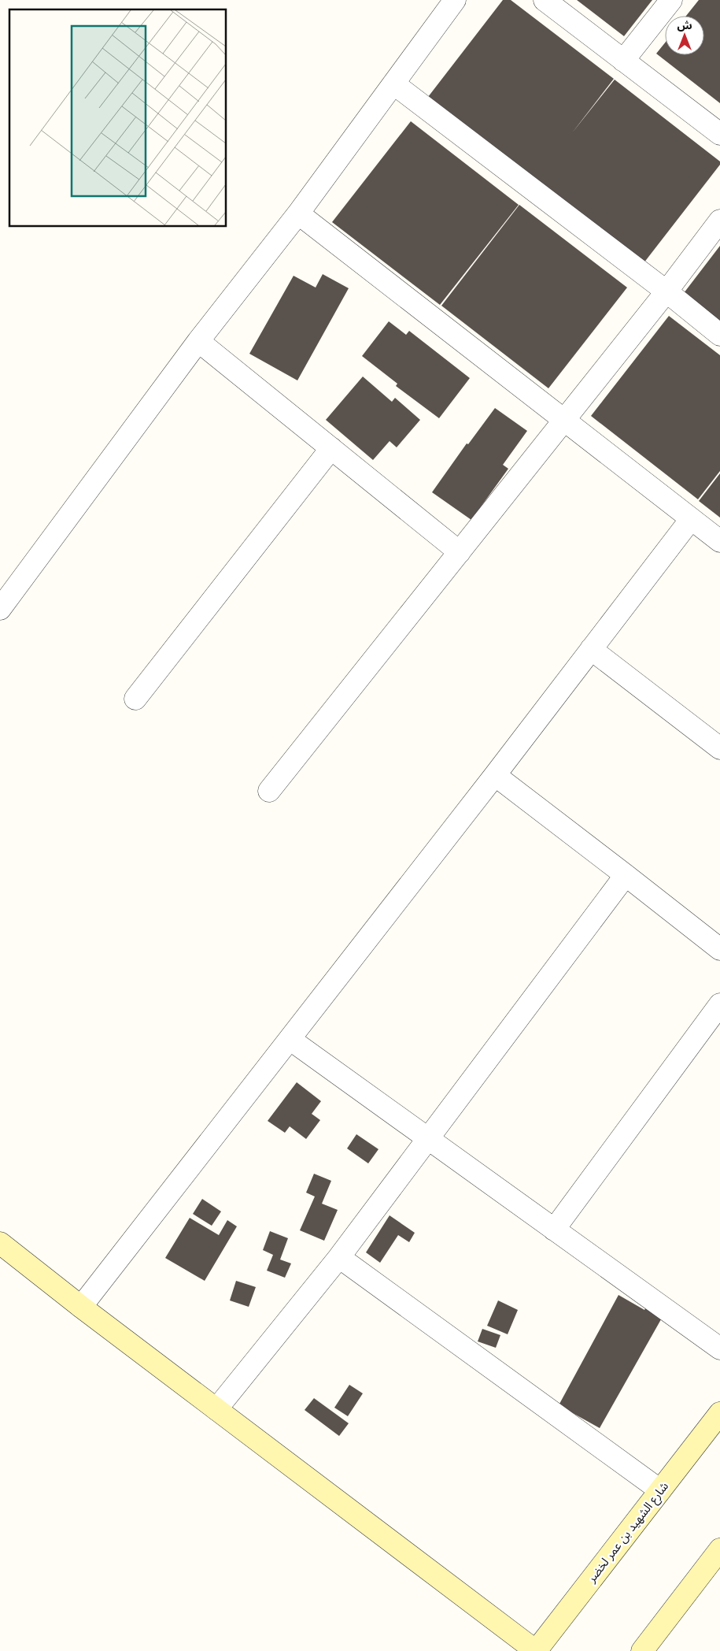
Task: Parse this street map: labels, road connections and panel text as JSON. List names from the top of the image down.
{
  "streets": {
    "street": ["شارع الشهيد بن عمر لخضر"]
  },
  "north": "top"
}
